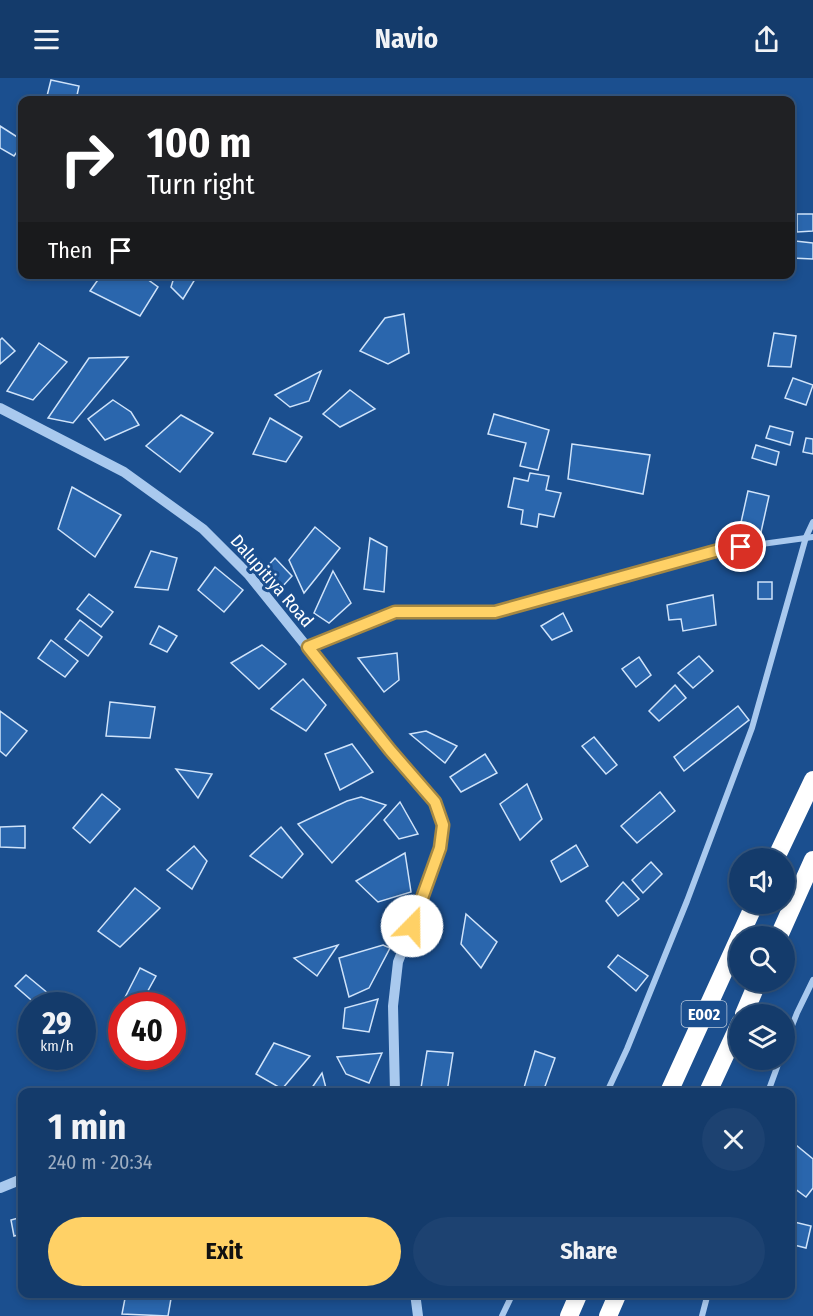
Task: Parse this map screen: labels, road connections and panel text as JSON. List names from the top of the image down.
{
  "streets": {
    "highway": ["E002"],
    "street": ["Dalupitiya Road"]
  },
  "page": {
    "header": "Navio",
    "turn": ["100 m", "Turn right"],
    "then": "Then",
    "speed": "29 km/h",
    "limit": "40",
    "heading": ["1 min", "240 m · 20:34"],
    "buttons": ["Exit", "Share"]
  }
}
